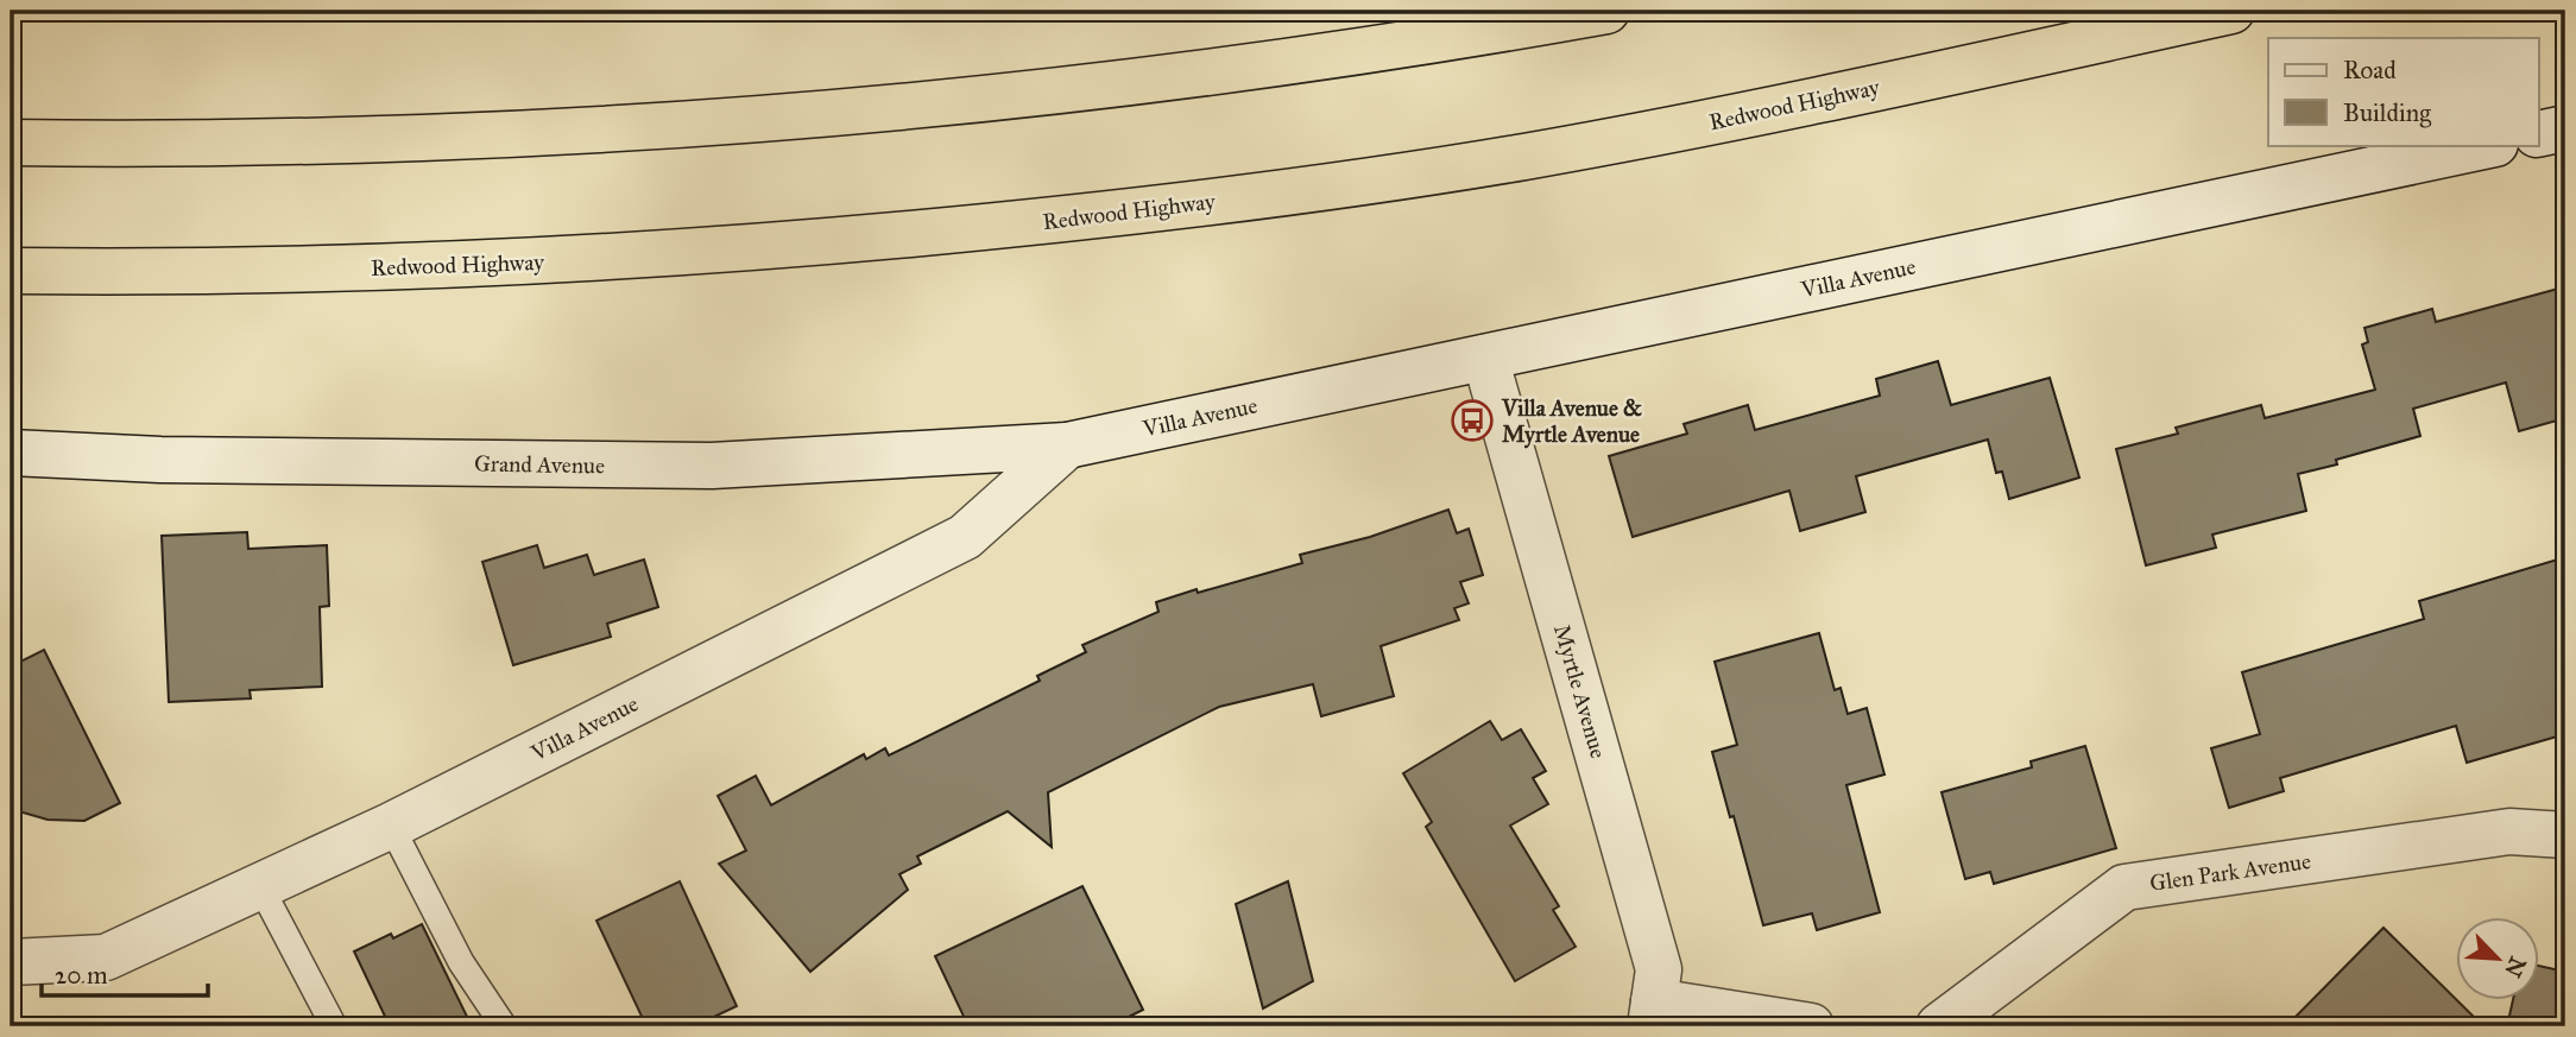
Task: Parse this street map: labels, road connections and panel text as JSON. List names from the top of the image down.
{
  "streets": {
    "highway": ["Redwood Highway"],
    "street": [
      "Villa Avenue",
      "Grand Avenue",
      "Myrtle Avenue",
      "Glen Park Avenue"
    ]
  },
  "crossings": [
    ["Villa Avenue", "Grand Avenue"],
    ["Villa Avenue", "Myrtle Avenue"]
  ],
  "places": {
    "bus stop": ["Villa Avenue & Myrtle Avenue"]
  },
  "legend": ["Road", "Building"],
  "scale_bar": "20 m",
  "north": "bottom right"
}
